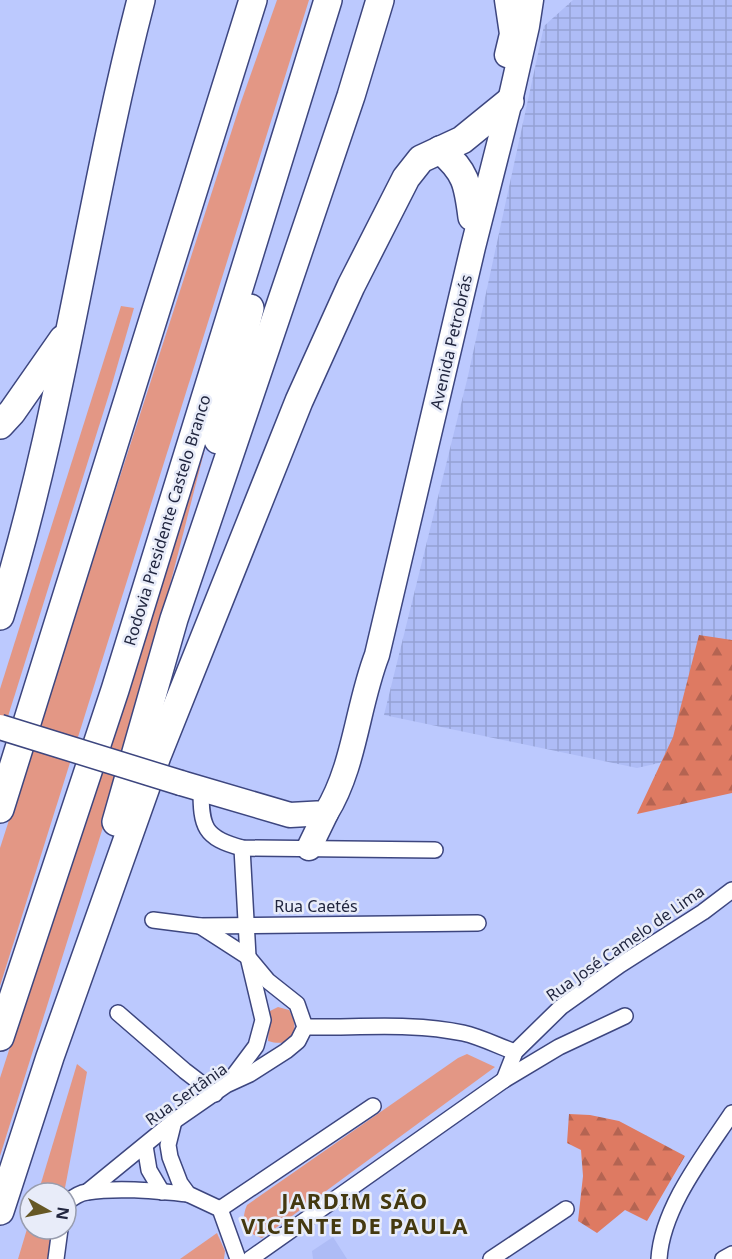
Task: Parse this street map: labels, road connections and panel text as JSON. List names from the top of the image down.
{
  "streets": {
    "highway": ["Rodovia Presidente Castelo Branco"],
    "main road": ["Avenida Petrobrás"],
    "street": ["Rua Caetés", "Rua José Camelo de Lima", "Rua Sertânia"]
  },
  "districts": ["JARDIM SÃO VICENTE DE PAULA"],
  "north": "right"
}
